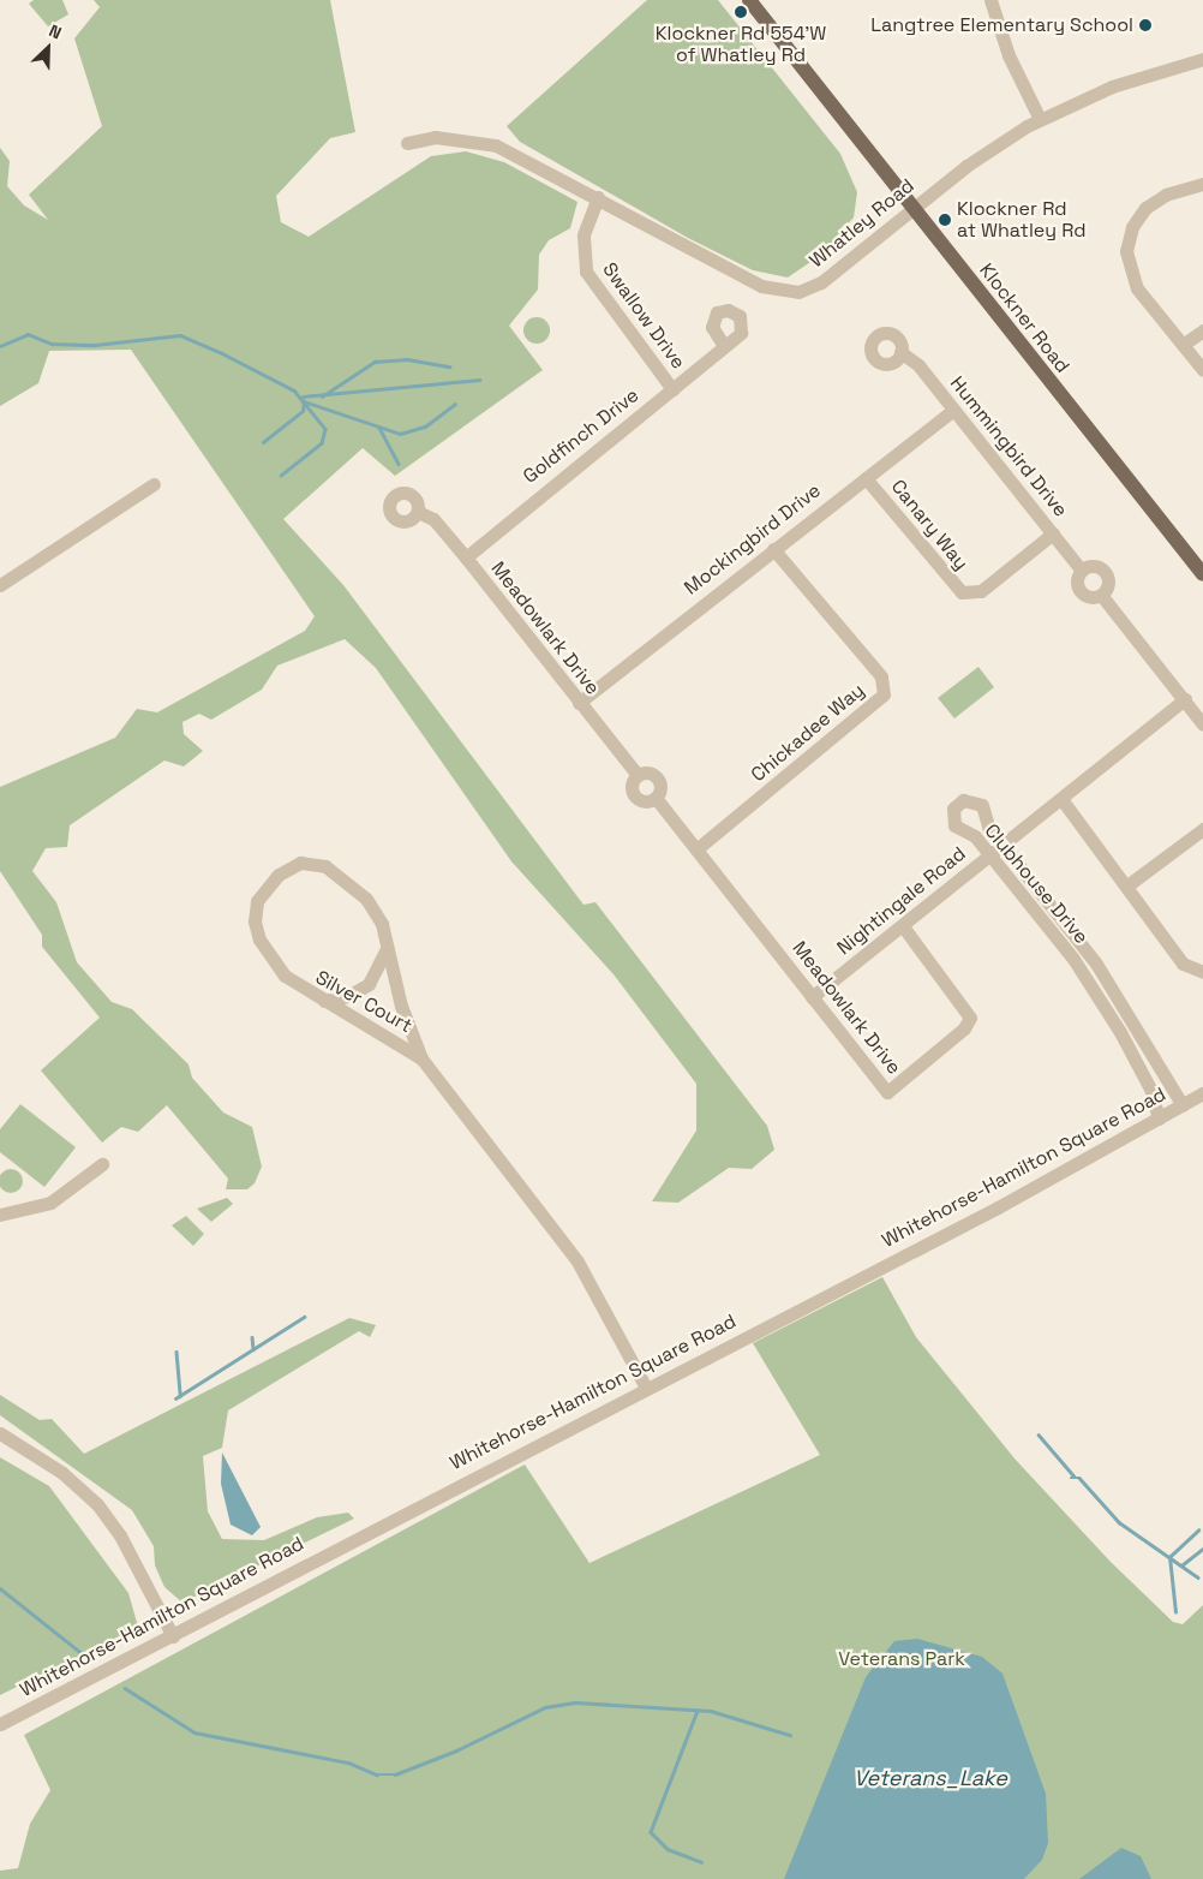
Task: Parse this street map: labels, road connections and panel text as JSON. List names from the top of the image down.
{
  "streets": {
    "main road": ["Klockner Road"],
    "street": [
      "Whatley Road",
      "Swallow Drive",
      "Goldfinch Drive",
      "Hummingbird Drive",
      "Canary Way",
      "Mockingbird Drive",
      "Meadowlark Drive",
      "Chickadee Way",
      "Clubhouse Drive",
      "Nightingale Road",
      "Silver Court",
      "Whitehorse-Hamilton Square Road"
    ]
  },
  "crossings": [
    ["Whatley Road", "Swallow Drive"],
    ["Whatley Road", "Klockner Road"],
    ["Swallow Drive", "Goldfinch Drive"],
    ["Goldfinch Drive", "Meadowlark Drive"],
    ["Hummingbird Drive", "Canary Way"],
    ["Hummingbird Drive", "Mockingbird Drive"],
    ["Hummingbird Drive", "Nightingale Road"],
    ["Canary Way", "Mockingbird Drive"],
    ["Mockingbird Drive", "Meadowlark Drive"],
    ["Mockingbird Drive", "Chickadee Way"],
    ["Meadowlark Drive", "Chickadee Way"],
    ["Meadowlark Drive", "Nightingale Road"],
    ["Clubhouse Drive", "Nightingale Road"],
    ["Clubhouse Drive", "Whitehorse-Hamilton Square Road"],
    ["Silver Court", "Whitehorse-Hamilton Square Road"]
  ],
  "water": ["Veterans_Lake"],
  "parks": ["Veterans Park"],
  "places": ["Klockner Rd 554'W of Whatley Rd", "Langtree Elementary School", "Klockner Rd at Whatley Rd"],
  "north": "top right"
}
